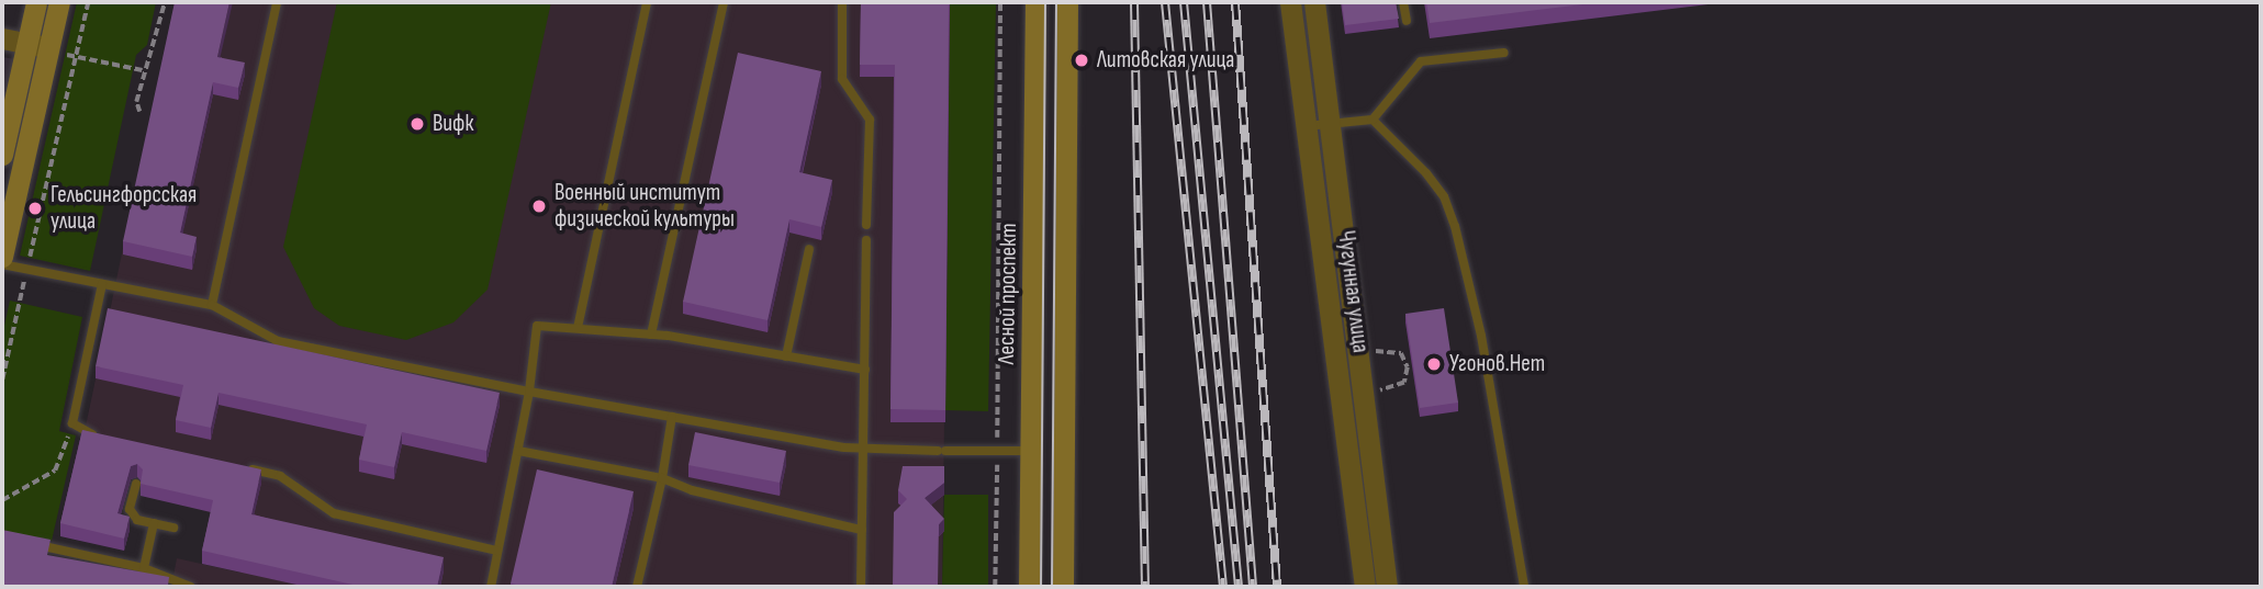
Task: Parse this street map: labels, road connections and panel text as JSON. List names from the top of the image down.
{
  "streets": {
    "main road": ["Лесной проспект"],
    "street": ["Чугунная улица"]
  },
  "places": [
    "Литовская улица",
    "Вифк",
    "Военный институт физической культуры",
    "Гельсингфорсская улица",
    "Угонов.Нет"
  ]
}
